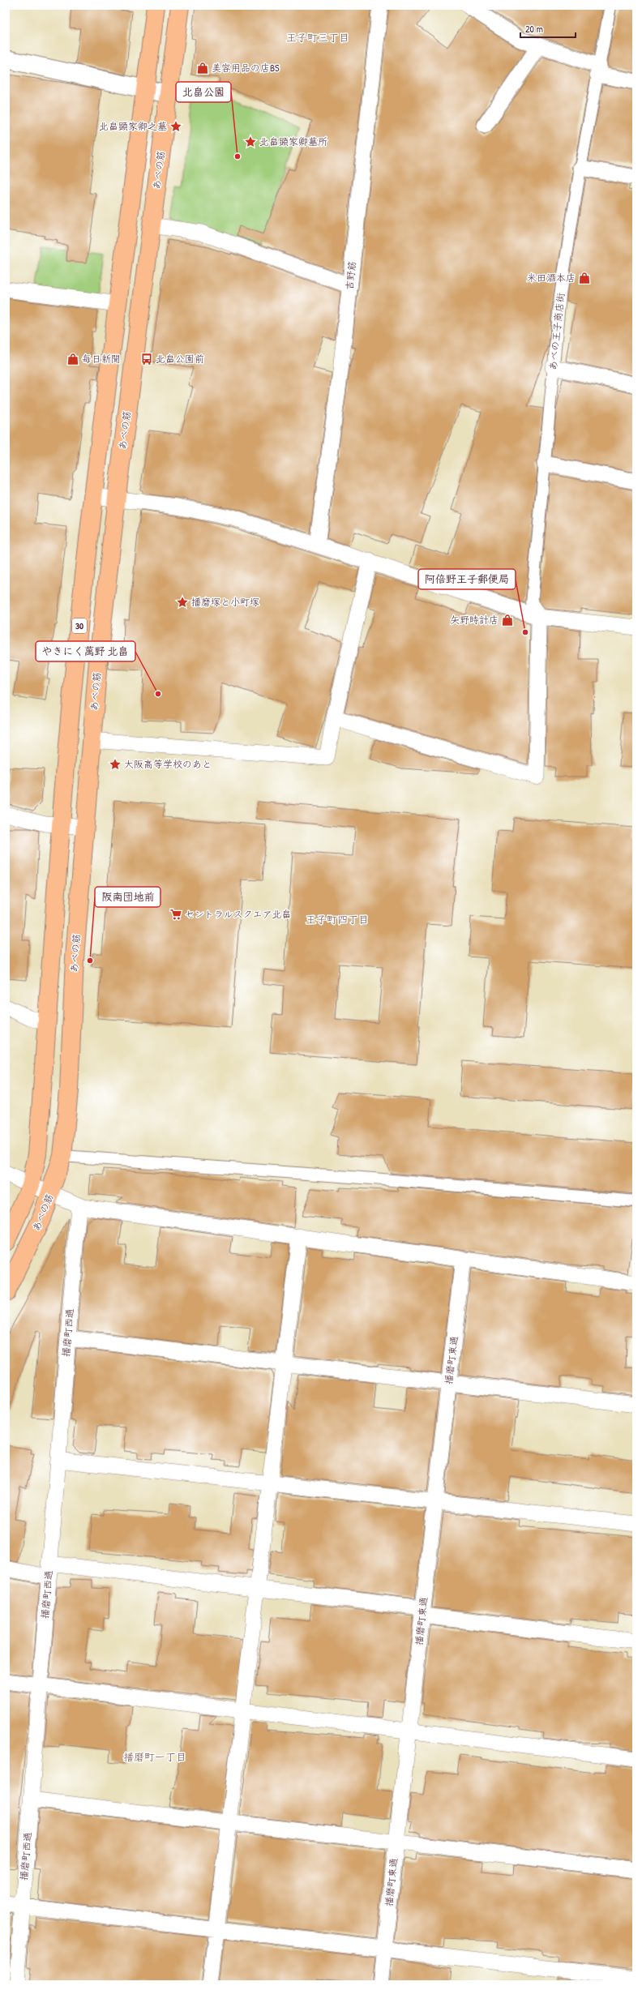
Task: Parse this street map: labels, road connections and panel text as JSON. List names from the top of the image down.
{
  "streets": {
    "main road": ["あべの筋", "30"],
    "street": [
      "吉野筋",
      "あべの王子商店街",
      "播磨町西通",
      "播磨町東通"
    ]
  },
  "districts": ["王子町三丁目", "王子町四丁目", "播磨町一丁目"],
  "places": {
    "shop": [
      "美容用品の店BS",
      "米田酒本店",
      "毎日新聞",
      "矢野時計店"
    ],
    "place": [
      "北畠顕家卿之墓",
      "北畠顕家卿墓所",
      "播磨塚と小町塚",
      "大阪高等学校のあと"
    ],
    "other": [
      "北畠公園",
      "阿倍野王子郵便局",
      "やきにく萬野 北畠",
      "阪南団地前"
    ],
    "bus stop": ["北畠公園前"],
    "supermarket": ["セントラルスクエア北畠"]
  },
  "scale_bar": "20 m"
}
